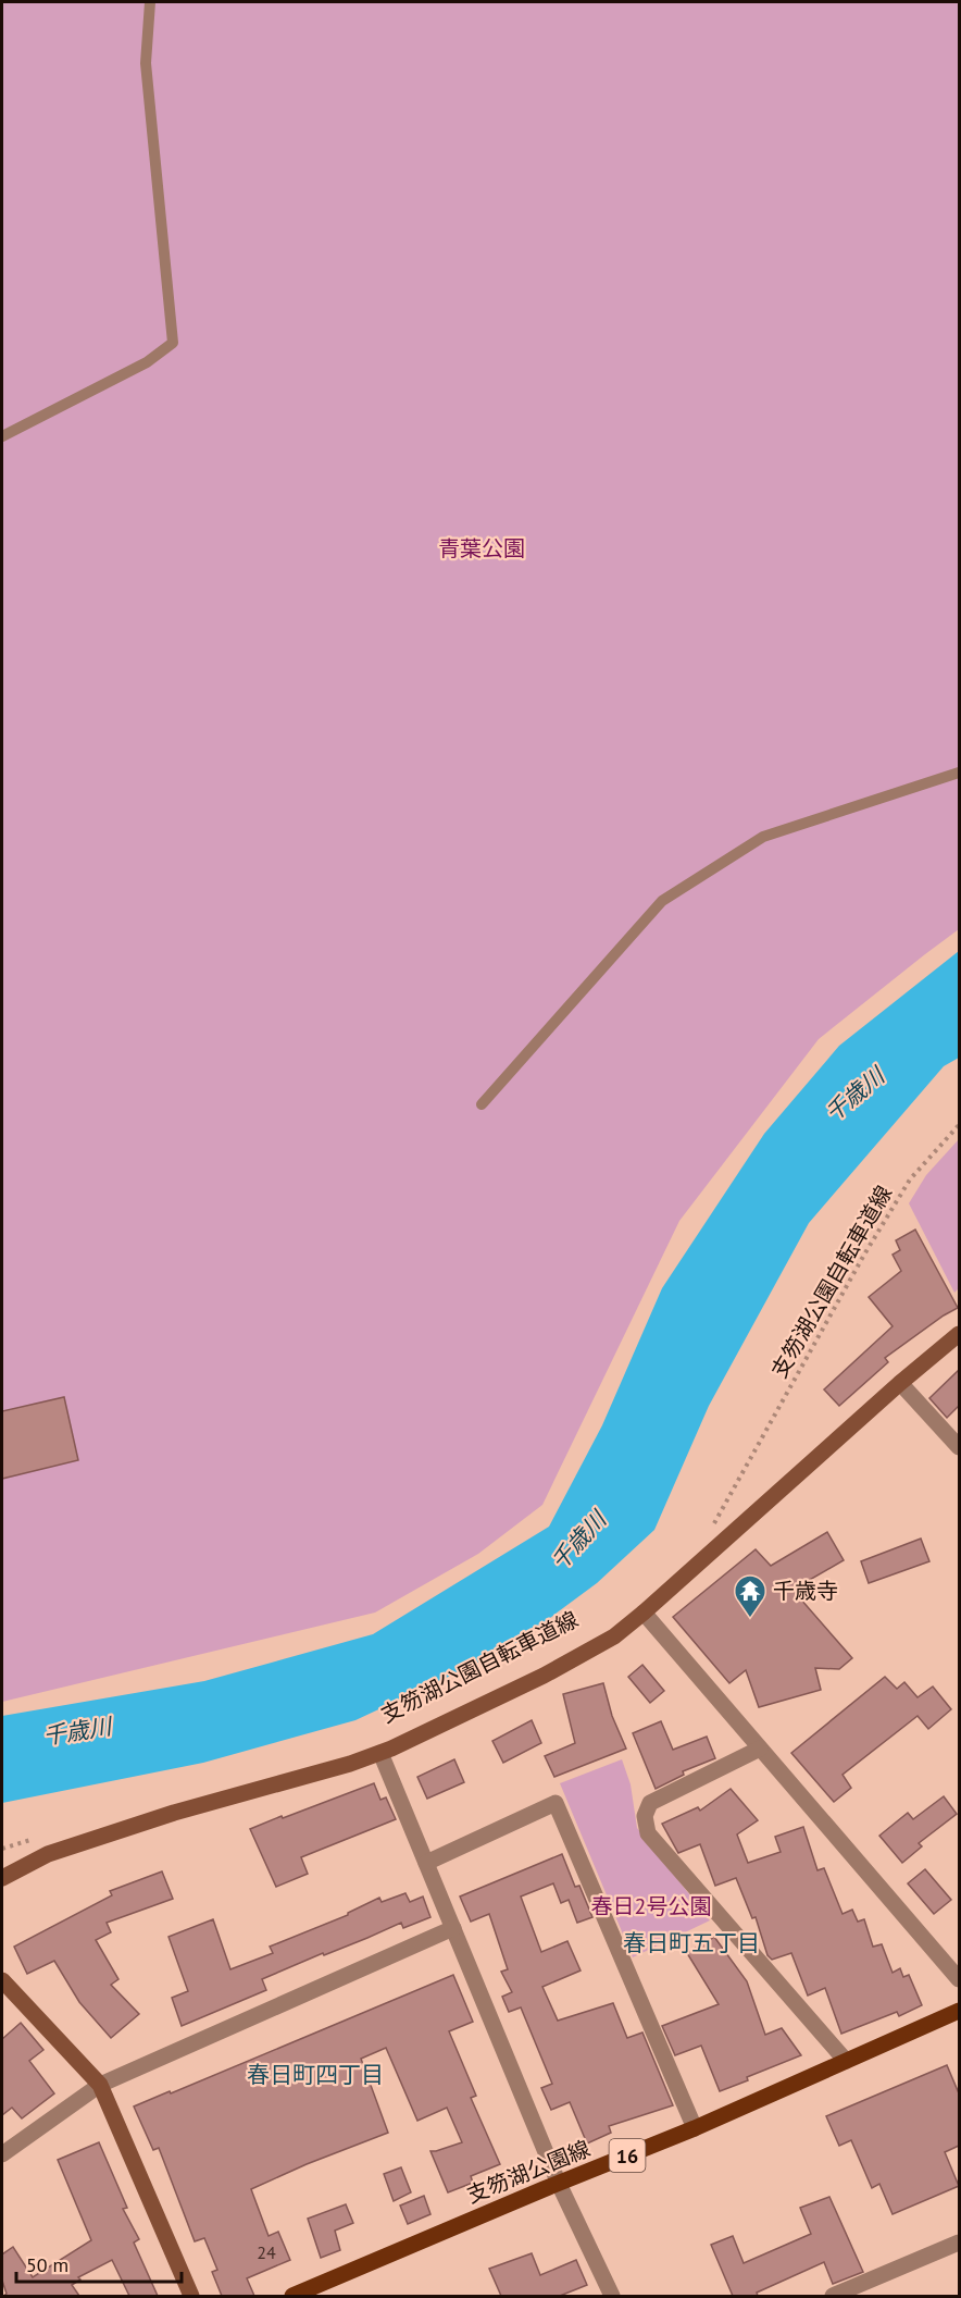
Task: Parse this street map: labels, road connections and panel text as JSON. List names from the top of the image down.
{
  "streets": {
    "main road": ["16", "支笏湖公園線"],
    "path": ["支笏湖公園自転車道線"]
  },
  "districts": ["春日町五丁目", "春日町四丁目"],
  "water": ["千歳川"],
  "parks": ["青葉公園", "春日2号公園"],
  "places": {
    "temple": ["千歳寺"]
  },
  "house_numbers": ["24"],
  "scale_bar": "50 m"
}
